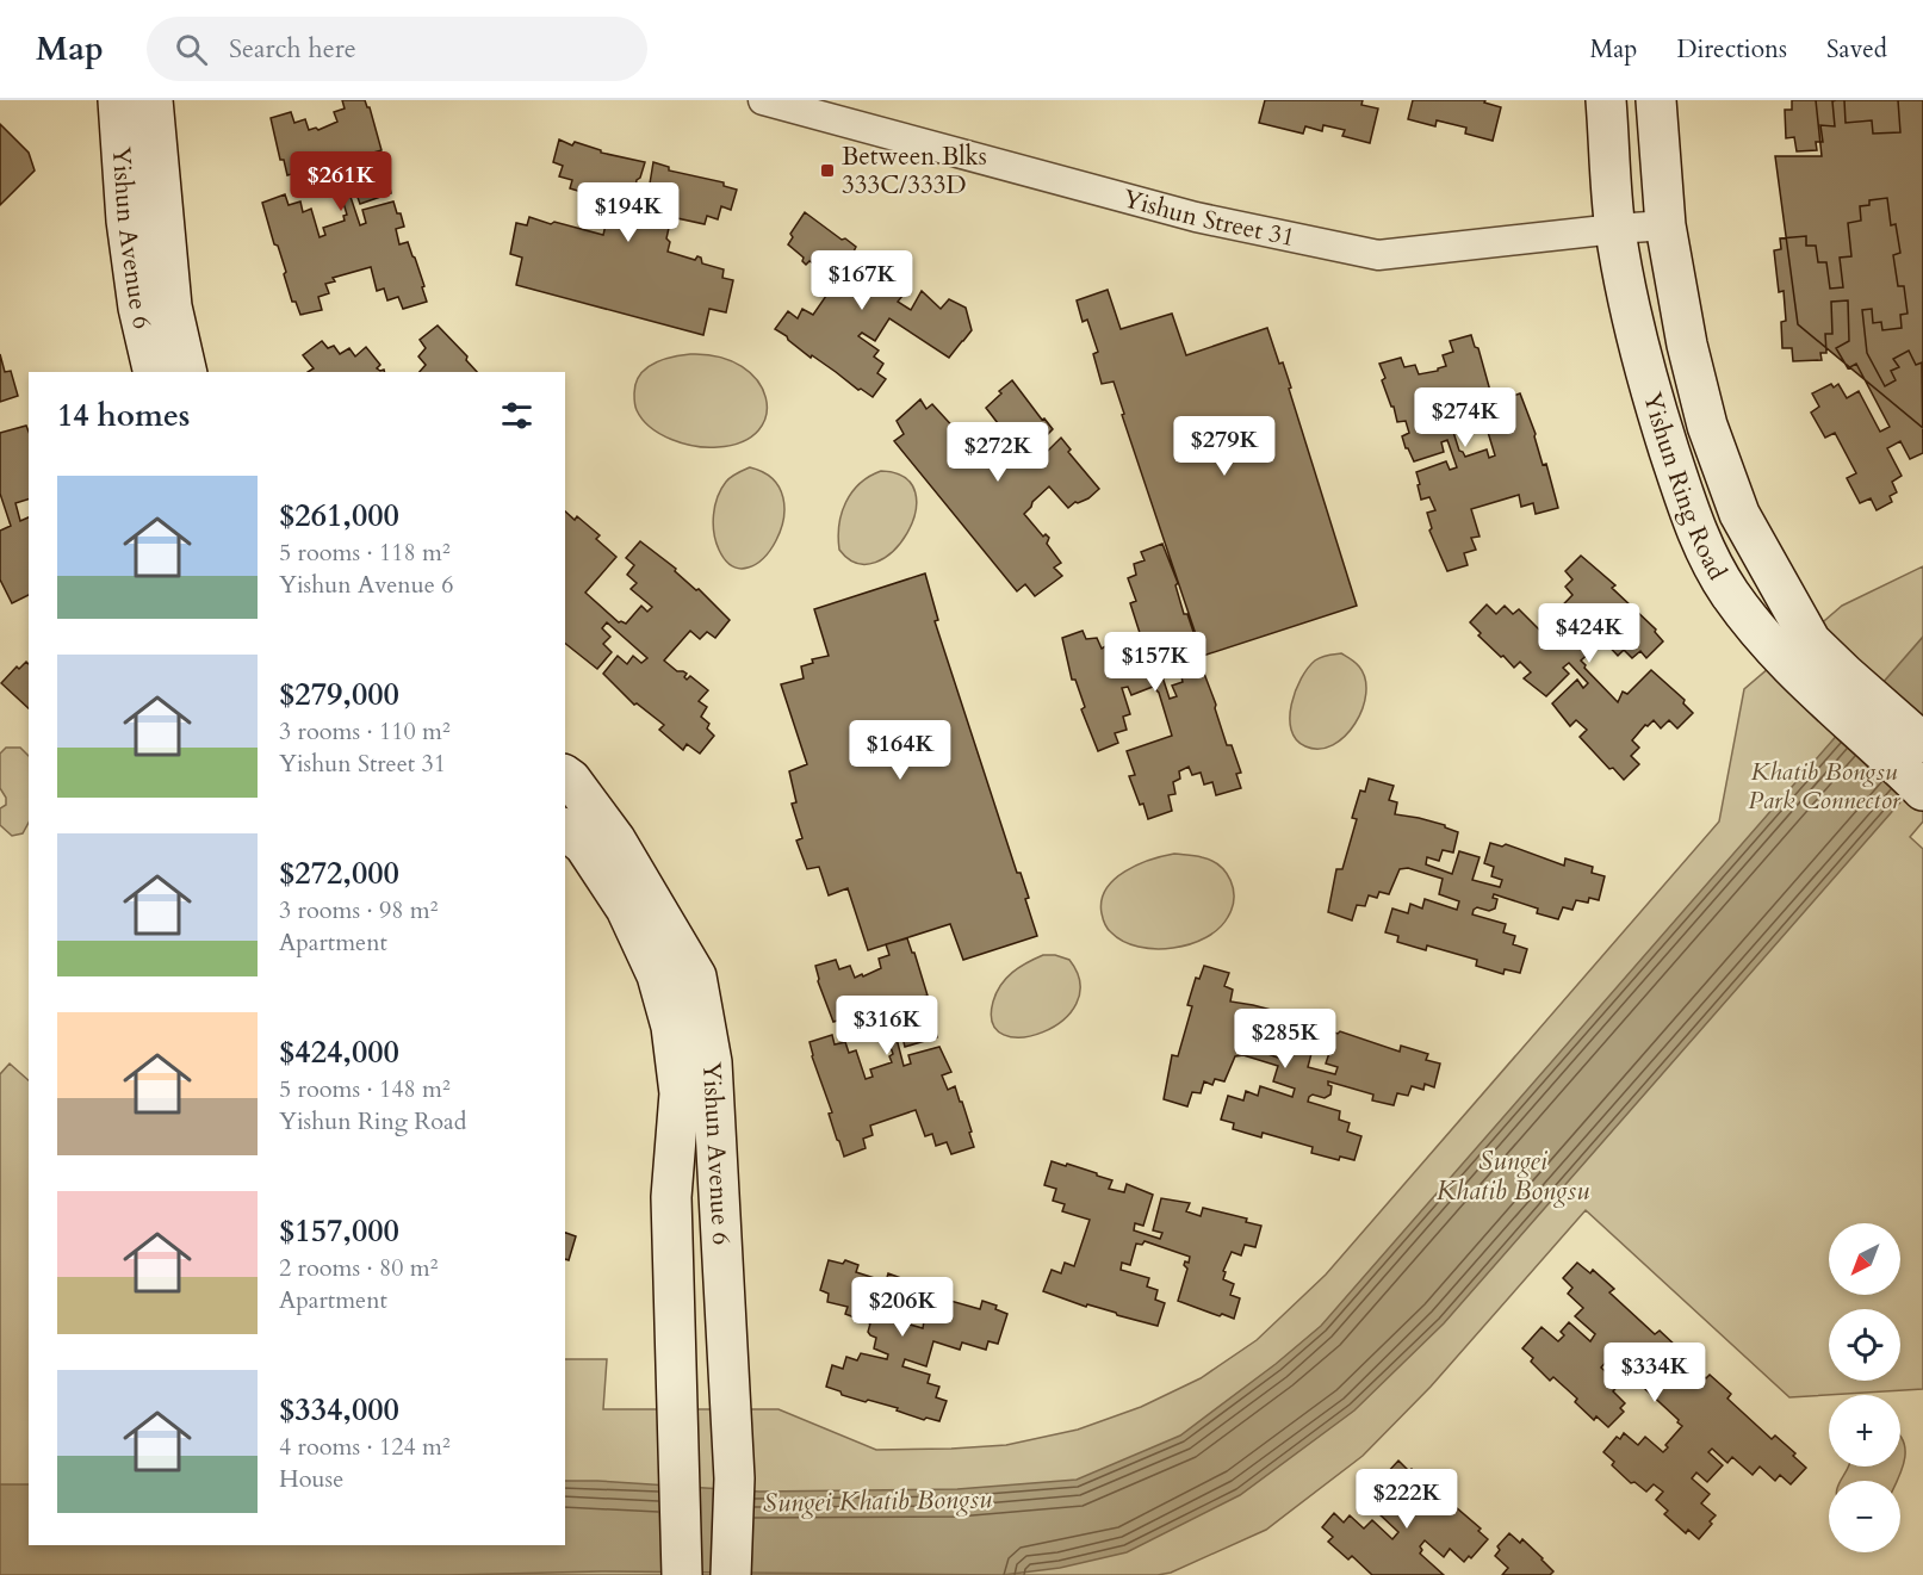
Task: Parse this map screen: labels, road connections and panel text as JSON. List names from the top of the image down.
{
  "streets": {
    "main road": ["Yishun Avenue 6", "Yishun Ring Road"],
    "street": ["Yishun Street 31"]
  },
  "crossings": [
    ["Yishun Street 31", "Yishun Ring Road"]
  ],
  "water": ["Sungei Khatib Bongsu"],
  "parks": ["Khatib Bongsu Park Connector"],
  "places": {
    "transit": ["Between Blks 333C/333D"]
  },
  "north": "bottom left",
  "page": {
    "header": "Map",
    "search": "Search here",
    "nav": ["Map", "Directions", "Saved"],
    "price": [
      "$261K",
      "$194K",
      "$167K",
      "$274K",
      "$279K",
      "$272K",
      "$424K",
      "$157K",
      "$164K",
      "$316K",
      "$285K",
      "$206K",
      "$334K",
      "$222K"
    ],
    "heading": "14 homes",
    "list": [
      {
        "name": "$261,000",
        "note": "5 rooms · 118 m² · Yishun Avenue 6"
      },
      {
        "name": "$279,000",
        "note": "3 rooms · 110 m² · Yishun Street 31"
      },
      {
        "name": "$272,000",
        "note": "3 rooms · 98 m² · Apartment"
      },
      {
        "name": "$424,000",
        "note": "5 rooms · 148 m² · Yishun Ring Road"
      },
      {
        "name": "$157,000",
        "note": "2 rooms · 80 m² · Apartment"
      },
      {
        "name": "$334,000",
        "note": "4 rooms · 124 m² · House"
      }
    ],
    "map_buttons": ["+", "−"]
  }
}
